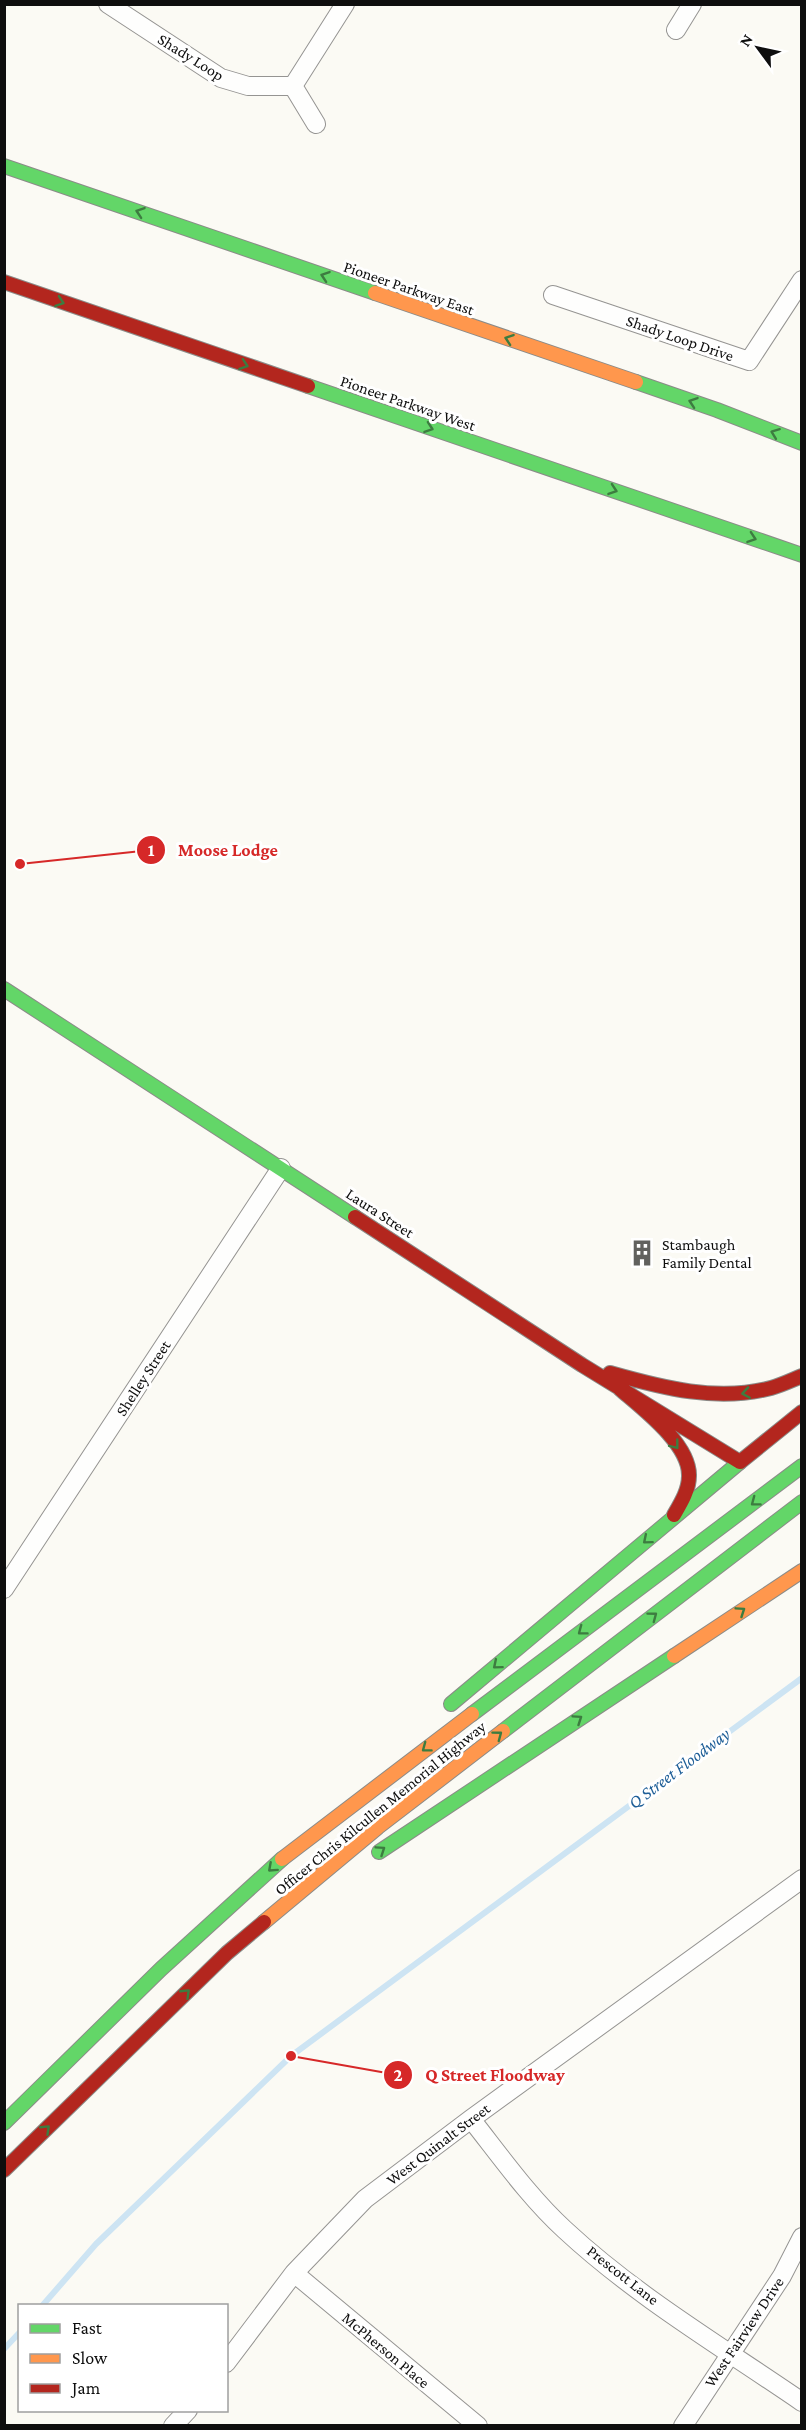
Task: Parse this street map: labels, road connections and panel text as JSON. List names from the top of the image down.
{
  "streets": {
    "main road": [
      "Pioneer Parkway East",
      "Pioneer Parkway West",
      "Laura Street",
      "Officer Chris Kilcullen Memorial Highway"
    ],
    "street": [
      "Shady Loop",
      "Shady Loop Drive",
      "Shelley Street",
      "West Quinalt Street",
      "Prescott Lane",
      "West Fairview Drive",
      "McPherson Place"
    ]
  },
  "crossings": [
    ["Laura Street", "Shelley Street"],
    ["West Quinalt Street", "Prescott Lane"],
    ["West Quinalt Street", "McPherson Place"],
    ["Prescott Lane", "West Fairview Drive"]
  ],
  "one_way": ["Pioneer Parkway East", "Pioneer Parkway West"],
  "water": ["Q Street Floodway"],
  "places": {
    "other": ["Moose Lodge", "Q Street Floodway"],
    "building": ["Stambaugh Family Dental"]
  },
  "legend": ["Fast", "Slow", "Jam"],
  "north": "top left"
}
